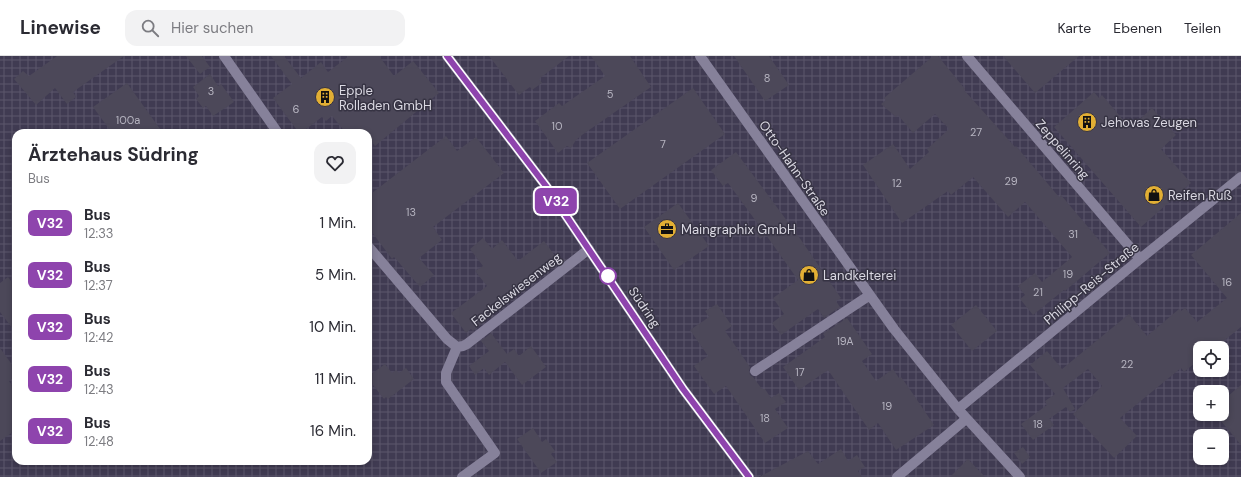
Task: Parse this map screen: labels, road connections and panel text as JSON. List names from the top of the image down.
{
  "streets": {
    "street": [
      "Zeppelinring",
      "Otto-Hahn-Straße",
      "Philipp-Reis-Straße",
      "Fackelswiesenweg",
      "Südring"
    ]
  },
  "crossings": [
    ["Zeppelinring", "Philipp-Reis-Straße"],
    ["Otto-Hahn-Straße", "Philipp-Reis-Straße"],
    ["Fackelswiesenweg", "Südring"]
  ],
  "places": {
    "building": ["Epple Rolladen GmbH", "Jehovas Zeugen"],
    "shop": ["Reifen Ruß", "Landkelterei"],
    "office": ["Maingraphix GmbH"]
  },
  "lines": ["bus line V32"],
  "house_numbers": [
    "8",
    "3",
    "5",
    "6",
    "100a",
    "10",
    "27",
    "7",
    "29",
    "12",
    "9",
    "13",
    "31",
    "19",
    "16",
    "21",
    "19A",
    "22",
    "17",
    "19",
    "18",
    "18"
  ],
  "page": {
    "header": "Linewise",
    "search": "Hier suchen",
    "nav": ["Karte", "Ebenen", "Teilen"],
    "on_map": "V32",
    "heading": ["Ärztehaus Südring", "Bus"],
    "list": [
      {
        "mark": "V32",
        "name": "Bus",
        "note": "12:33",
        "value": "1 Min."
      },
      {
        "mark": "V32",
        "name": "Bus",
        "note": "12:37",
        "value": "5 Min."
      },
      {
        "mark": "V32",
        "name": "Bus",
        "note": "12:42",
        "value": "10 Min."
      },
      {
        "mark": "V32",
        "name": "Bus",
        "note": "12:43",
        "value": "11 Min."
      },
      {
        "mark": "V32",
        "name": "Bus",
        "note": "12:48",
        "value": "16 Min."
      }
    ],
    "map_buttons": ["+", "−"]
  }
}
